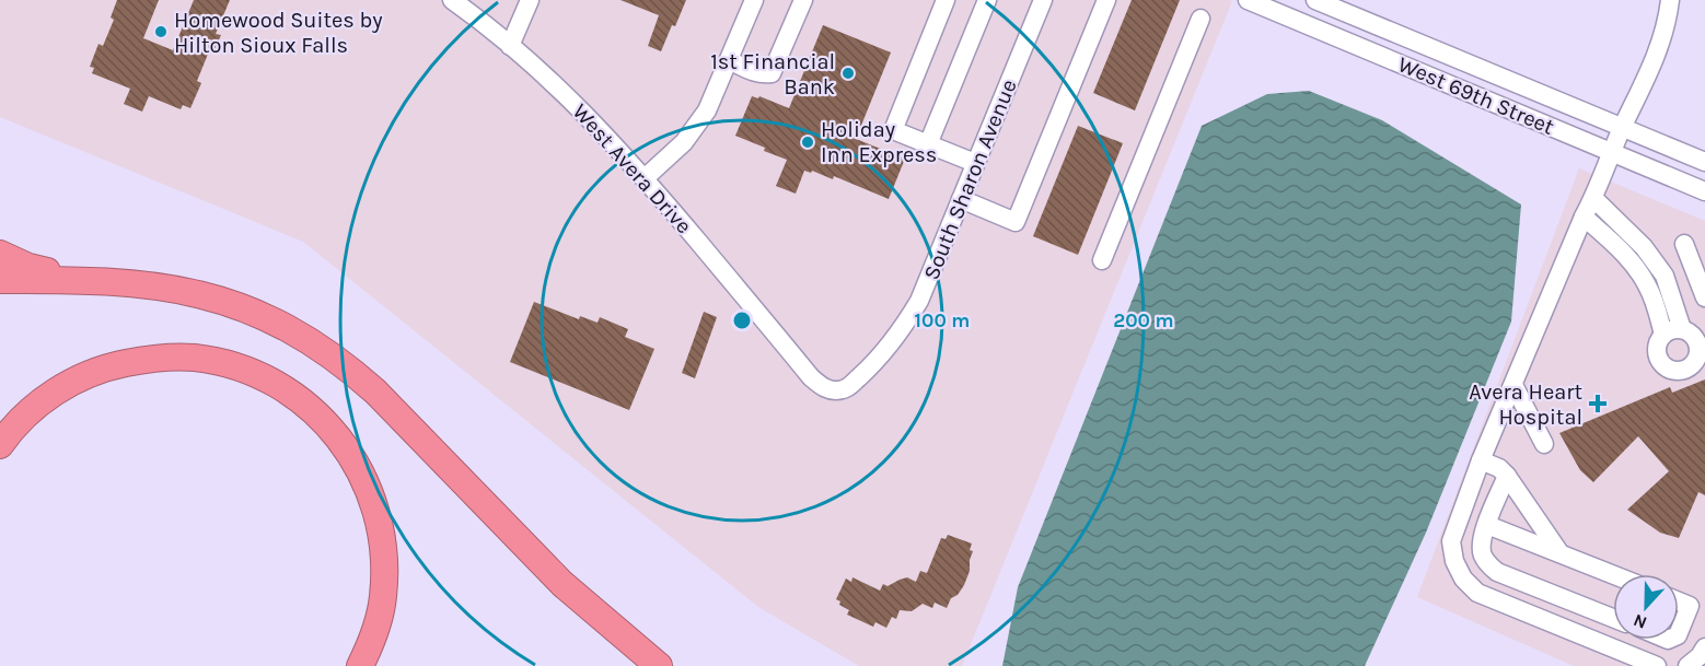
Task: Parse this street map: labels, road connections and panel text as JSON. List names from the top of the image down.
{
  "streets": {
    "street": ["West 69th Street", "West Avera Drive", "South Sharon Avenue"]
  },
  "crossings": [
    ["West Avera Drive", "South Sharon Avenue"]
  ],
  "places": {
    "other": ["Homewood Suites by Hilton Sioux Falls", "1st Financial Bank", "Holiday Inn Express"],
    "health": ["Avera Heart Hospital"]
  },
  "north": "bottom",
  "rings": ["100 m", "200 m"]
}
